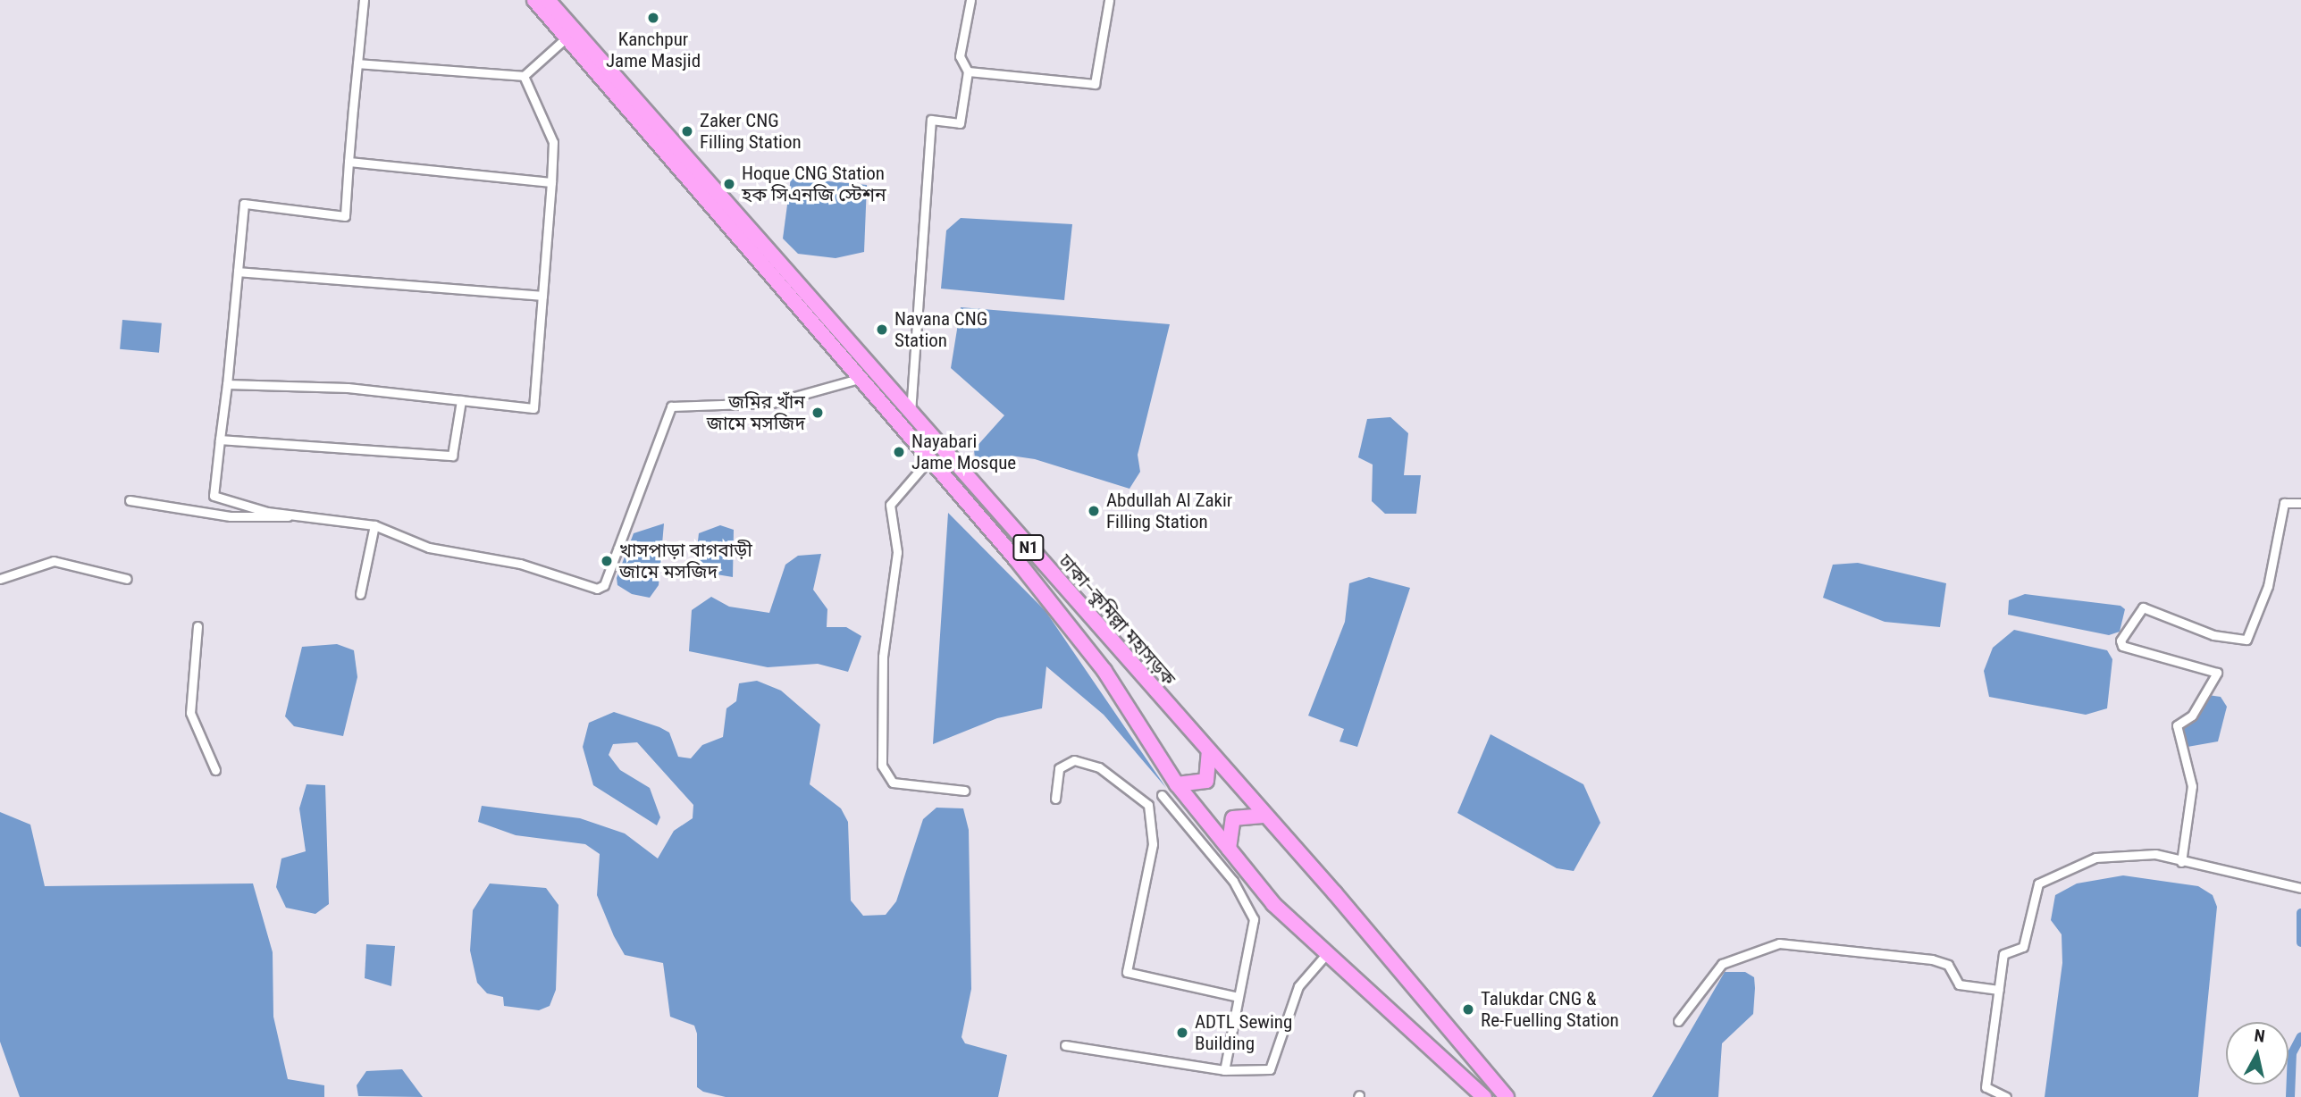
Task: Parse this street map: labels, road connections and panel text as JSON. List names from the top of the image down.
{
  "streets": {
    "highway": ["N1", "ঢাকা–কুমিল্লা মহাসড়ক"]
  },
  "places": [
    "Kanchpur Jame Masjid",
    "Zaker CNG Filling Station",
    "Hoque CNG Station হক সিএনজি স্টেশন",
    "Navana CNG Station",
    "জমির খাঁন জামে মসজিদ",
    "Nayabari Jame Mosque",
    "Abdullah Al Zakir Filling Station",
    "খাসপাড়া বাগবাড়ী জামে মসজিদ",
    "Talukdar CNG & Re-Fuelling Station",
    "ADTL Sewing Building"
  ],
  "north": "top"
}
